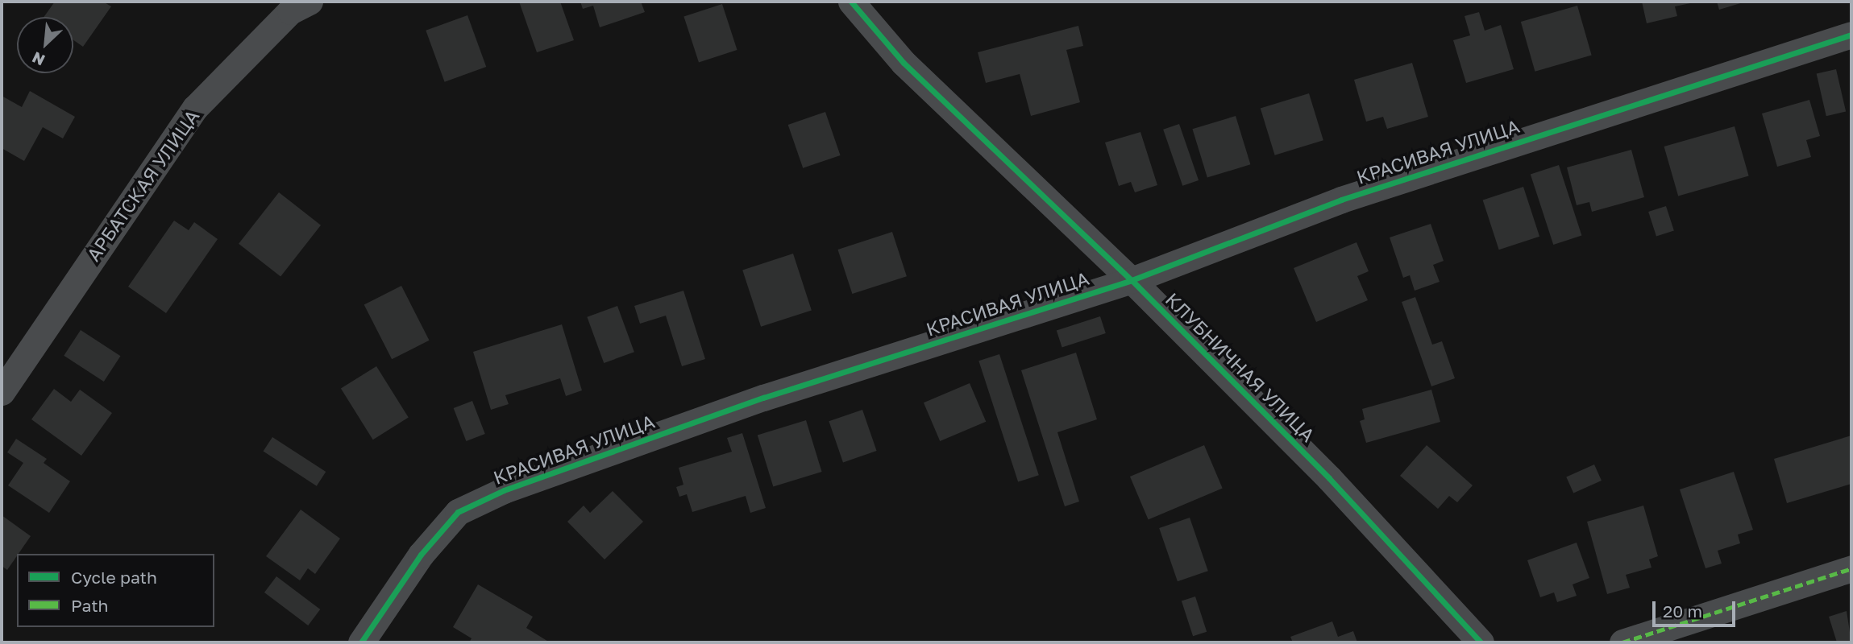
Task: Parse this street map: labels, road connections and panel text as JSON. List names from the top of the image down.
{
  "streets": {
    "street": ["КРАСИВАЯ УЛИЦА", "АРБАТСКАЯ УЛИЦА", "КЛУБНИЧНАЯ УЛИЦА"]
  },
  "crossings": [
    ["КРАСИВАЯ УЛИЦА", "КЛУБНИЧНАЯ УЛИЦА"]
  ],
  "legend": ["Cycle path", "Path"],
  "scale_bar": "20 m",
  "north": "bottom left"
}
